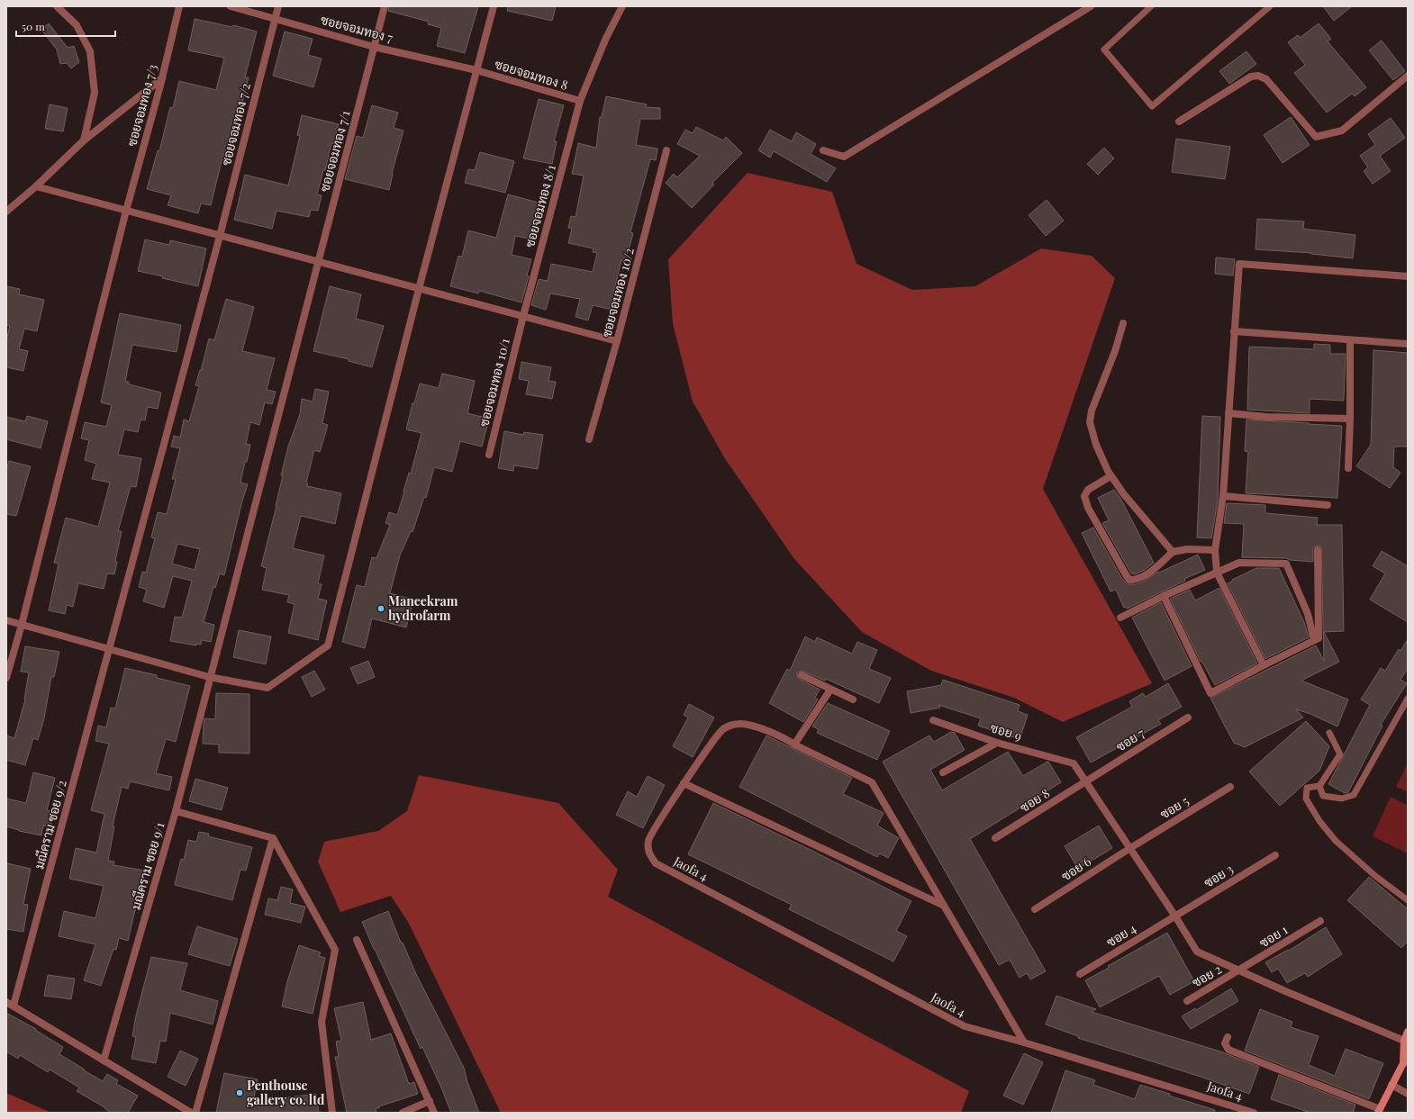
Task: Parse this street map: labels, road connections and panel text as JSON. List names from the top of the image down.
{
  "streets": {
    "street": [
      "ซอยจอมทอง 7",
      "ซอยจอมทอง 8",
      "ซอยจอมทอง 7/3",
      "ซอยจอมทอง 7/2",
      "ซอยจอมทอง 7/1",
      "ซอยจอมทอง 8/1",
      "ซอยจอมทอง 10/2",
      "ซอยจอมทอง 10/1",
      "ซอย 9",
      "ซอย 7",
      "ซอย 8",
      "ซอย 5",
      "มณีคราม ซอย 9/2",
      "มณีคราม ซอย 9/1",
      "Jaofa 4",
      "ซอย 6",
      "ซอย 3",
      "ซอย 4",
      "ซอย 1",
      "ซอย 2"
    ]
  },
  "crossings": [
    ["ซอยจอมทอง 7", "ซอยจอมทอง 8"],
    ["ซอยจอมทอง 7", "ซอยจอมทอง 7/2"],
    ["ซอยจอมทอง 7", "ซอยจอมทอง 7/1"],
    ["ซอยจอมทอง 8", "ซอยจอมทอง 8/1"],
    ["ซอยจอมทอง 7/2", "มณีคราม ซอย 9/2"],
    ["ซอยจอมทอง 7/1", "มณีคราม ซอย 9/1"],
    ["ซอยจอมทอง 8/1", "ซอยจอมทอง 10/1"],
    ["ซอย 9", "ซอย 7"],
    ["ซอย 9", "ซอย 8"],
    ["ซอย 7", "ซอย 8"],
    ["ซอย 5", "ซอย 6"],
    ["ซอย 3", "ซอย 4"],
    ["ซอย 1", "ซอย 2"]
  ],
  "places": ["Maneekram hydrofarm", "Penthouse gallery co. ltd"],
  "scale_bar": "50 m"
}
